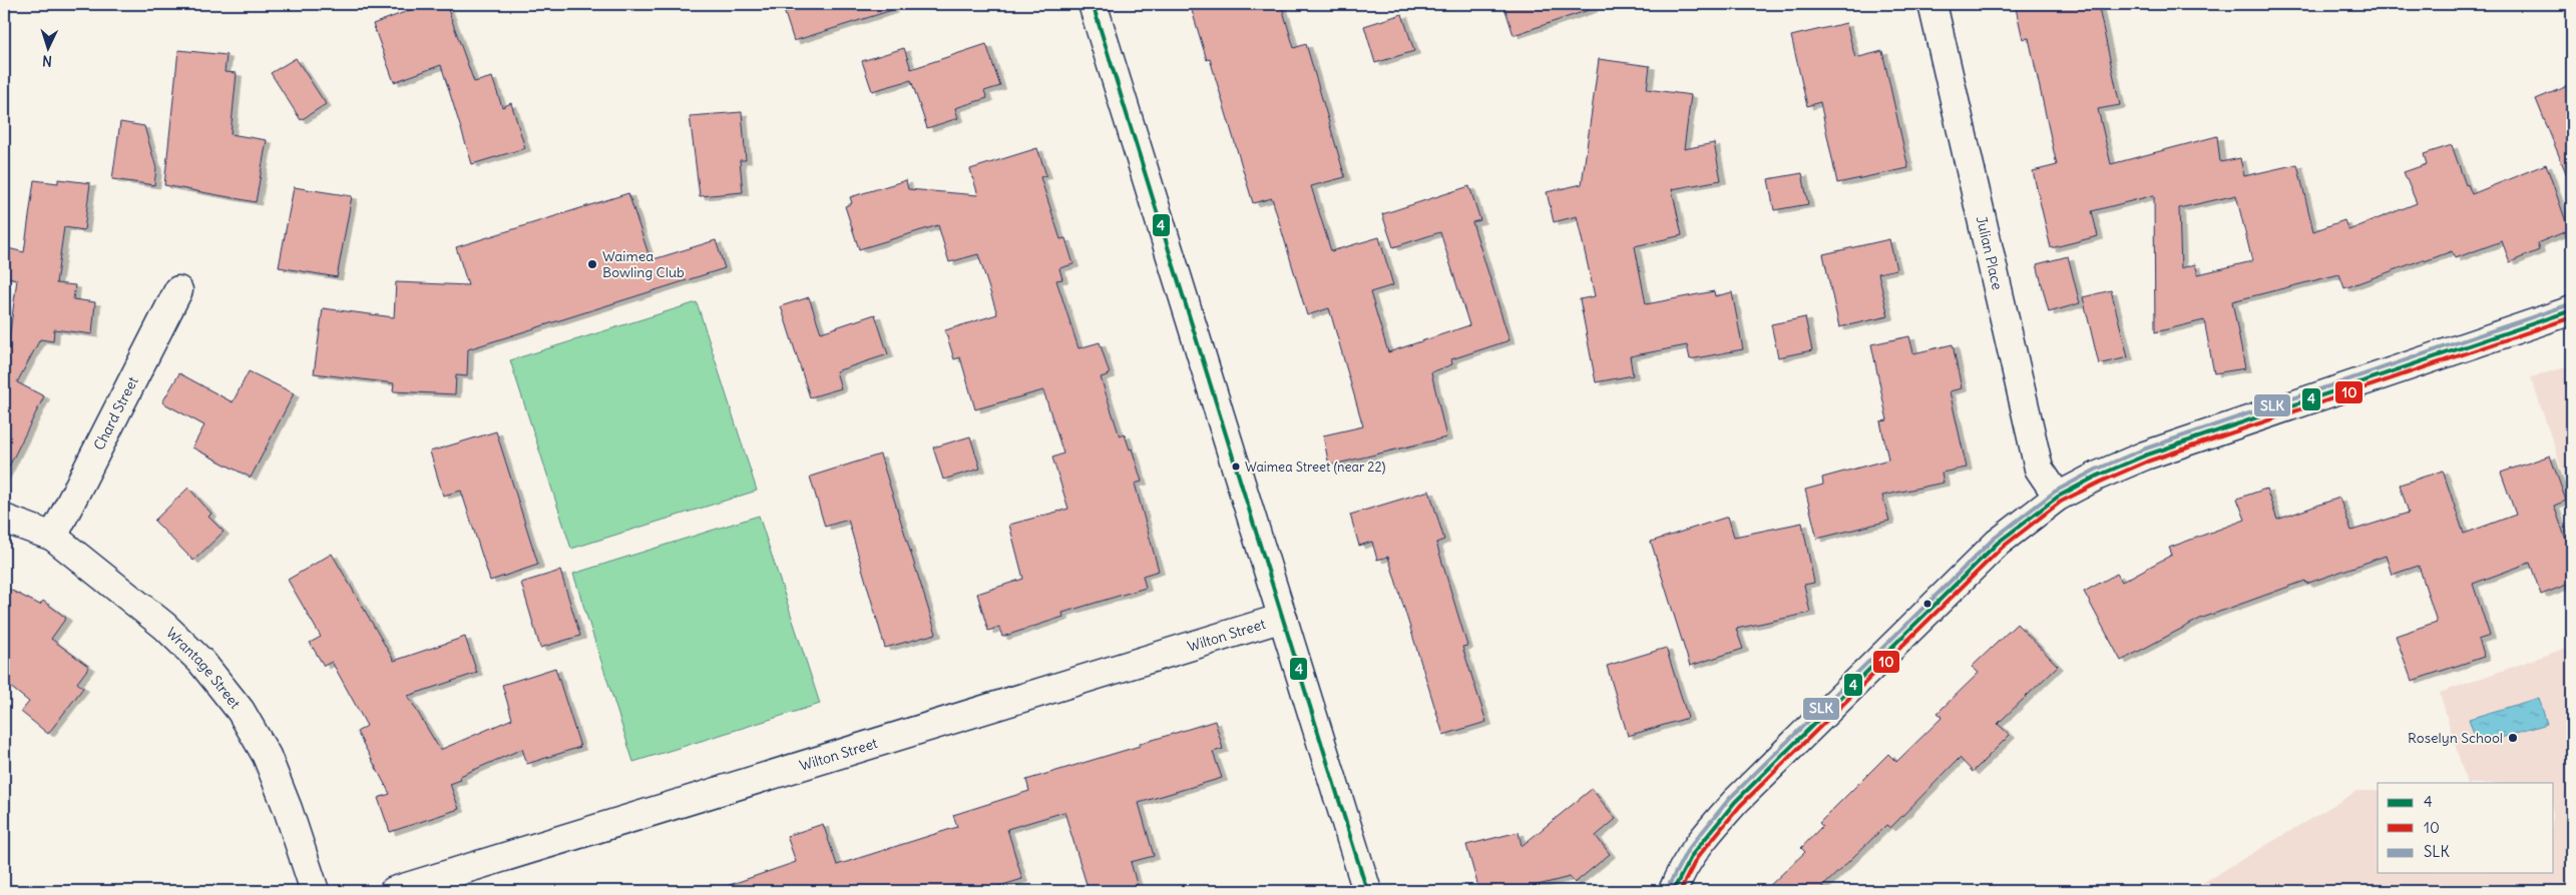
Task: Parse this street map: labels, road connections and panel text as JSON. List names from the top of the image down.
{
  "streets": {
    "street": [
      "Julian Place",
      "Chard Street",
      "Wilton Street",
      "Wrantage Street"
    ]
  },
  "crossings": [
    ["Chard Street", "Wrantage Street"]
  ],
  "places": ["Waimea Bowling Club", "Waimea Street (near 22)", "Roselyn School"],
  "lines": ["transit line 4", "transit line SLK", "transit line 10"],
  "legend": ["4", "10", "SLK"],
  "north": "bottom"
}
